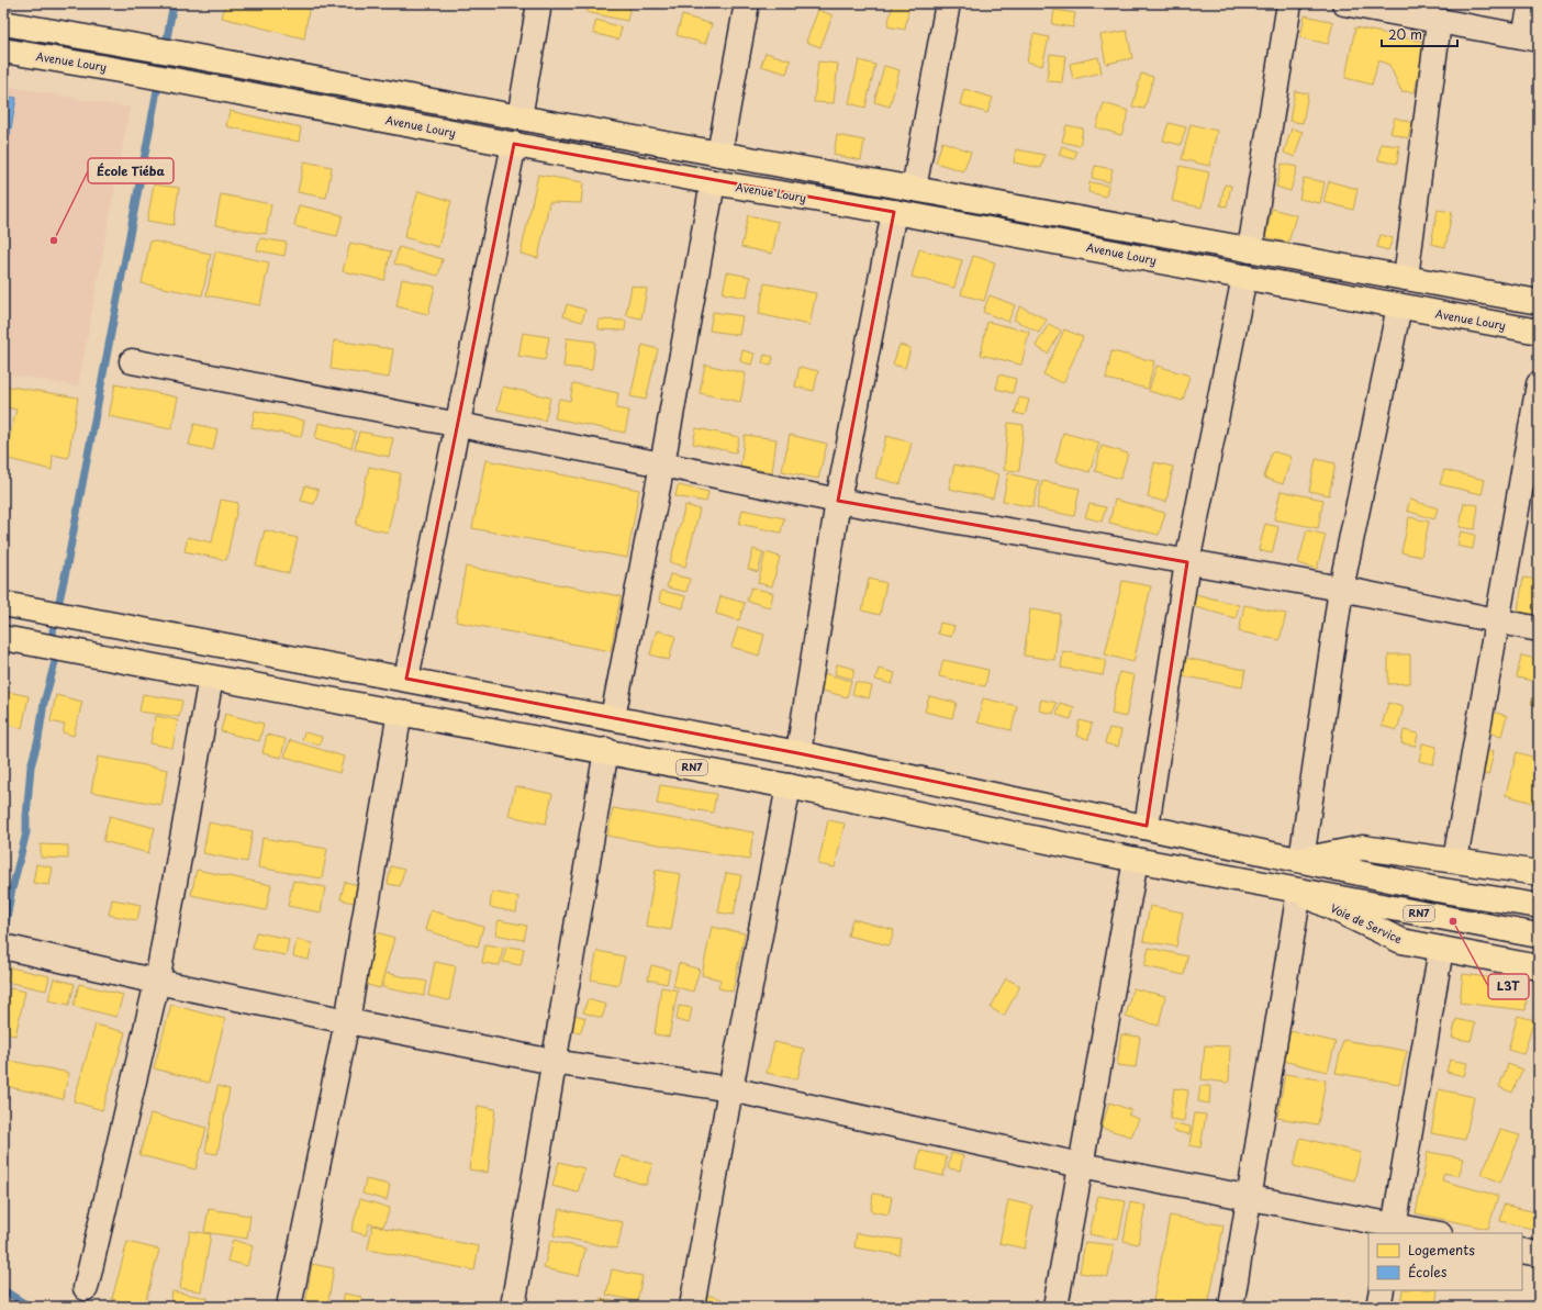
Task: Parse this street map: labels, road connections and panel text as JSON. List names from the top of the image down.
{
  "streets": {
    "main road": ["Avenue Loury", "RN7", "Voie de Service"]
  },
  "crossings": [
    ["RN7", "Voie de Service"]
  ],
  "places": ["École Tiéba", "L3T"],
  "legend": ["Logements", "Écoles"],
  "scale_bar": "20 m"
}
